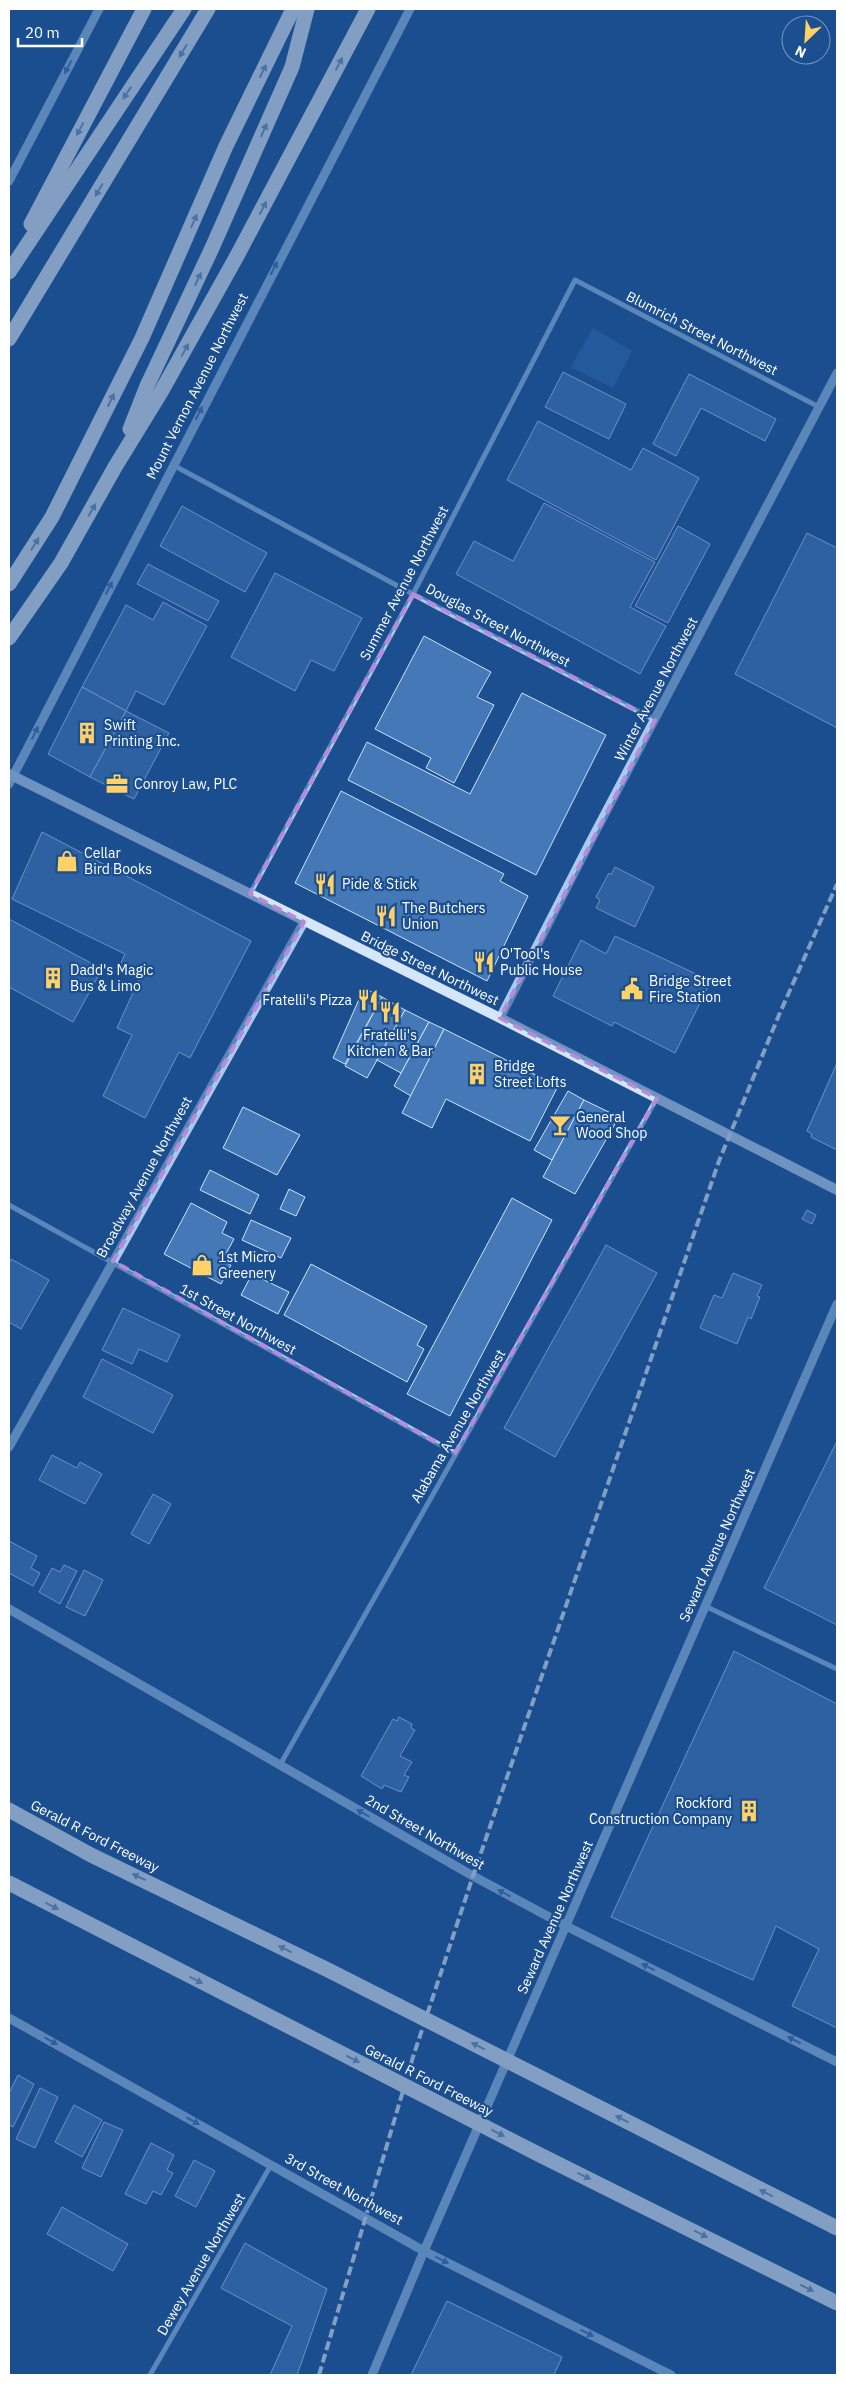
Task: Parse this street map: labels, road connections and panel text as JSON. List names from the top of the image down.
{
  "streets": {
    "highway": ["Gerald R Ford Freeway"],
    "main road": ["Bridge Street Northwest"],
    "street": [
      "Blumrich Street Northwest",
      "Mount Vernon Avenue Northwest",
      "Summer Avenue Northwest",
      "Douglas Street Northwest",
      "Winter Avenue Northwest",
      "Broadway Avenue Northwest",
      "1st Street Northwest",
      "Alabama Avenue Northwest",
      "Seward Avenue Northwest",
      "2nd Street Northwest",
      "3rd Street Northwest",
      "Dewey Avenue Northwest"
    ]
  },
  "crossings": [
    ["Blumrich Street Northwest", "Summer Avenue Northwest"],
    ["Blumrich Street Northwest", "Winter Avenue Northwest"],
    ["Mount Vernon Avenue Northwest", "Douglas Street Northwest"],
    ["Mount Vernon Avenue Northwest", "Bridge Street Northwest"],
    ["Summer Avenue Northwest", "Douglas Street Northwest"],
    ["Summer Avenue Northwest", "Bridge Street Northwest"],
    ["Douglas Street Northwest", "Winter Avenue Northwest"],
    ["Winter Avenue Northwest", "Bridge Street Northwest"],
    ["Bridge Street Northwest", "Broadway Avenue Northwest"],
    ["Bridge Street Northwest", "Alabama Avenue Northwest"],
    ["Broadway Avenue Northwest", "1st Street Northwest"],
    ["1st Street Northwest", "Alabama Avenue Northwest"],
    ["Alabama Avenue Northwest", "2nd Street Northwest"],
    ["Seward Avenue Northwest", "2nd Street Northwest"],
    ["Seward Avenue Northwest", "3rd Street Northwest"],
    ["3rd Street Northwest", "Dewey Avenue Northwest"]
  ],
  "one_way": ["Mount Vernon Avenue Northwest", "2nd Street Northwest", "3rd Street Northwest"],
  "places": {
    "building": [
      "Swift Printing Inc.",
      "Dadd's Magic Bus & Limo",
      "Bridge Street Lofts",
      "Rockford Construction Company"
    ],
    "office": ["Conroy Law, PLC"],
    "shop": ["Cellar Bird Books", "1st Micro Greenery"],
    "restaurant": [
      "Pide & Stick",
      "The Butchers Union",
      "O'Tool's Public House",
      "Fratelli's Pizza",
      "Fratelli's Kitchen & Bar"
    ],
    "public building": ["Bridge Street Fire Station"],
    "bar": ["General Wood Shop"]
  },
  "scale_bar": "20 m",
  "north": "bottom left"
}
